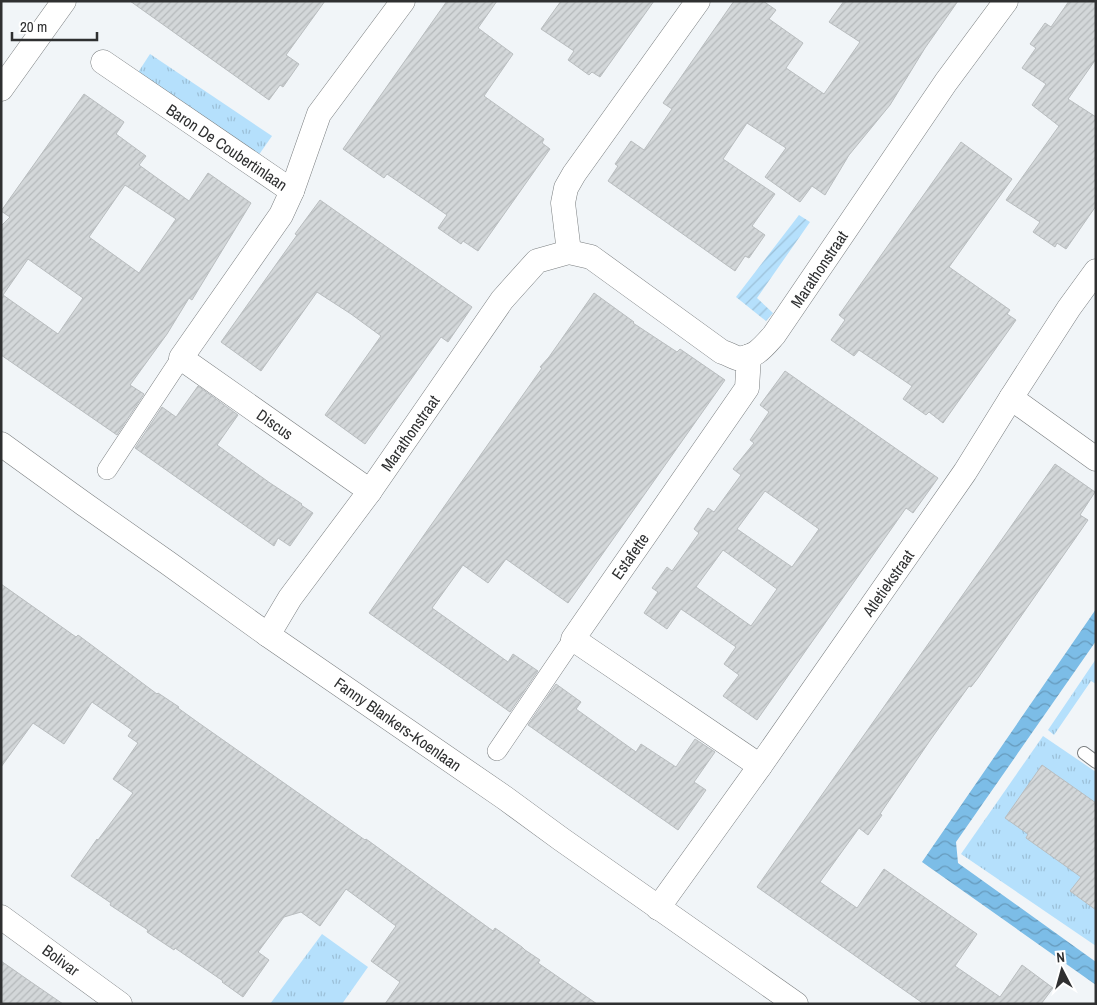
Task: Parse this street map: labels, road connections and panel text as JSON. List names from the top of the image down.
{
  "streets": {
    "street": [
      "Baron De Coubertinlaan",
      "Marathonstraat",
      "Discus",
      "Estafette",
      "Atletiekstraat",
      "Fanny Blankers-Koenlaan",
      "Bolivar"
    ]
  },
  "crossings": [
    ["Marathonstraat", "Discus"],
    ["Marathonstraat", "Estafette"],
    ["Marathonstraat", "Fanny Blankers-Koenlaan"],
    ["Atletiekstraat", "Fanny Blankers-Koenlaan"]
  ],
  "scale_bar": "20 m",
  "north": "top"
}
